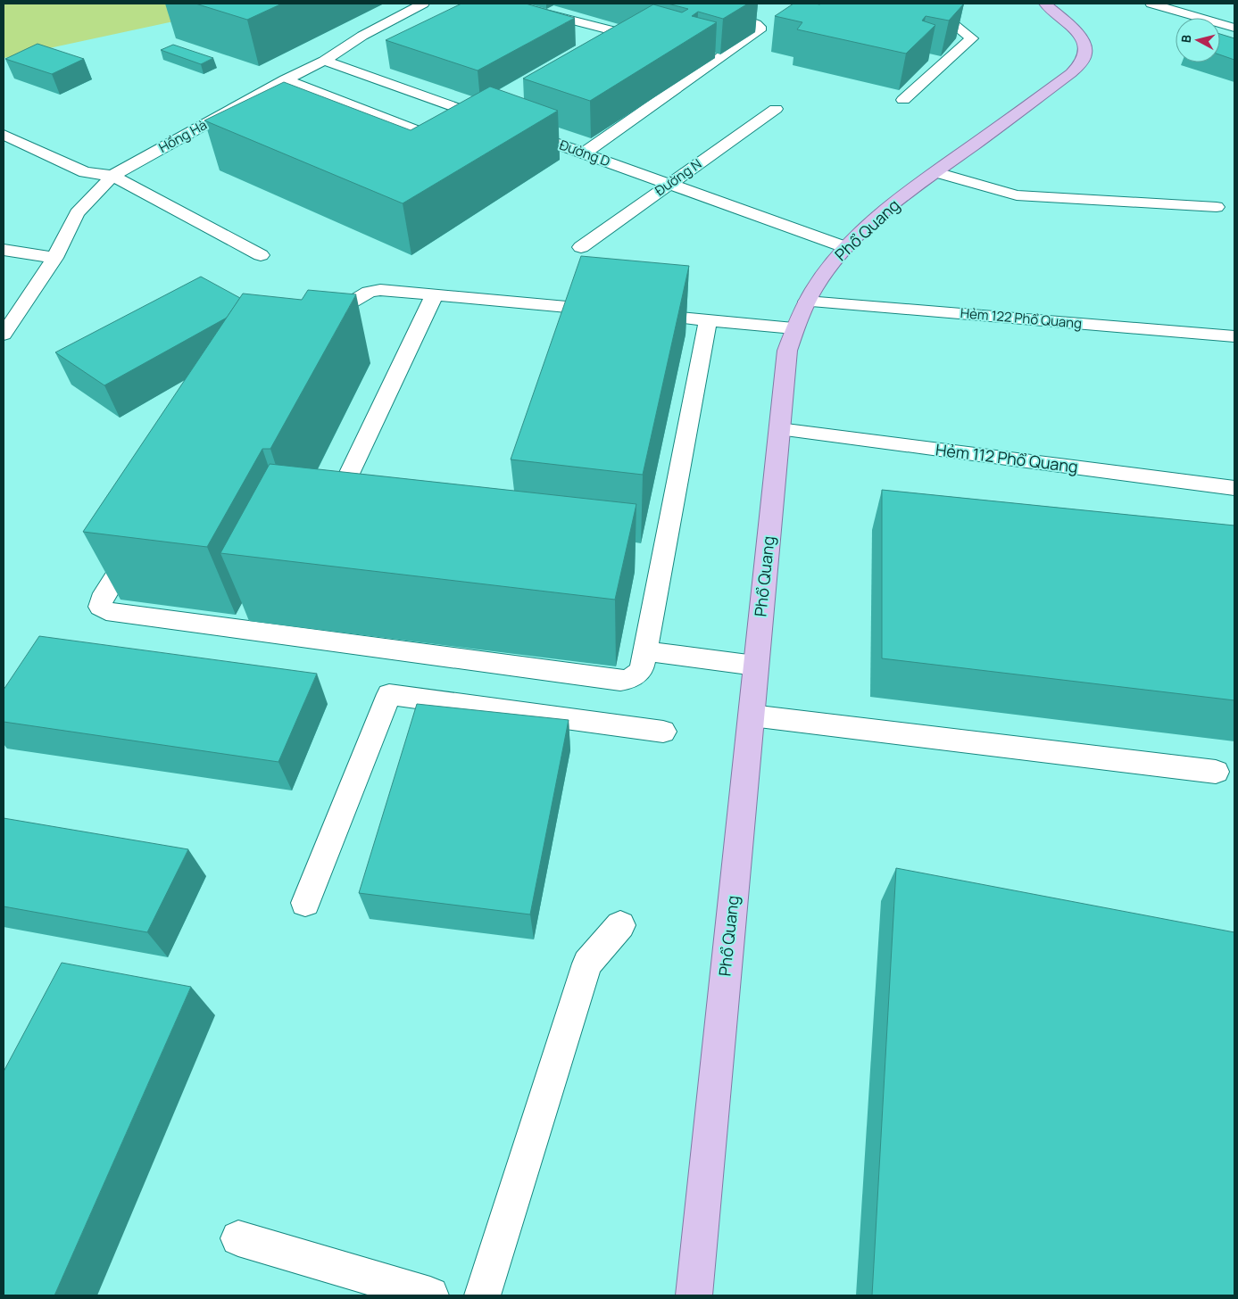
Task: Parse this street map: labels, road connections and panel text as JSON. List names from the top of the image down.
{
  "streets": {
    "main road": ["Phổ Quang"],
    "street": [
      "Hồng Hà",
      "Đường D",
      "Đường N",
      "Hẻm 122 Phổ Quang",
      "Hẻm 112 Phổ Quang"
    ]
  },
  "crossings": [
    ["Đường D", "Đường N"],
    ["Đường D", "Phổ Quang"],
    ["Phổ Quang", "Hẻm 122 Phổ Quang"],
    ["Phổ Quang", "Hẻm 112 Phổ Quang"]
  ],
  "north": "left"
}
